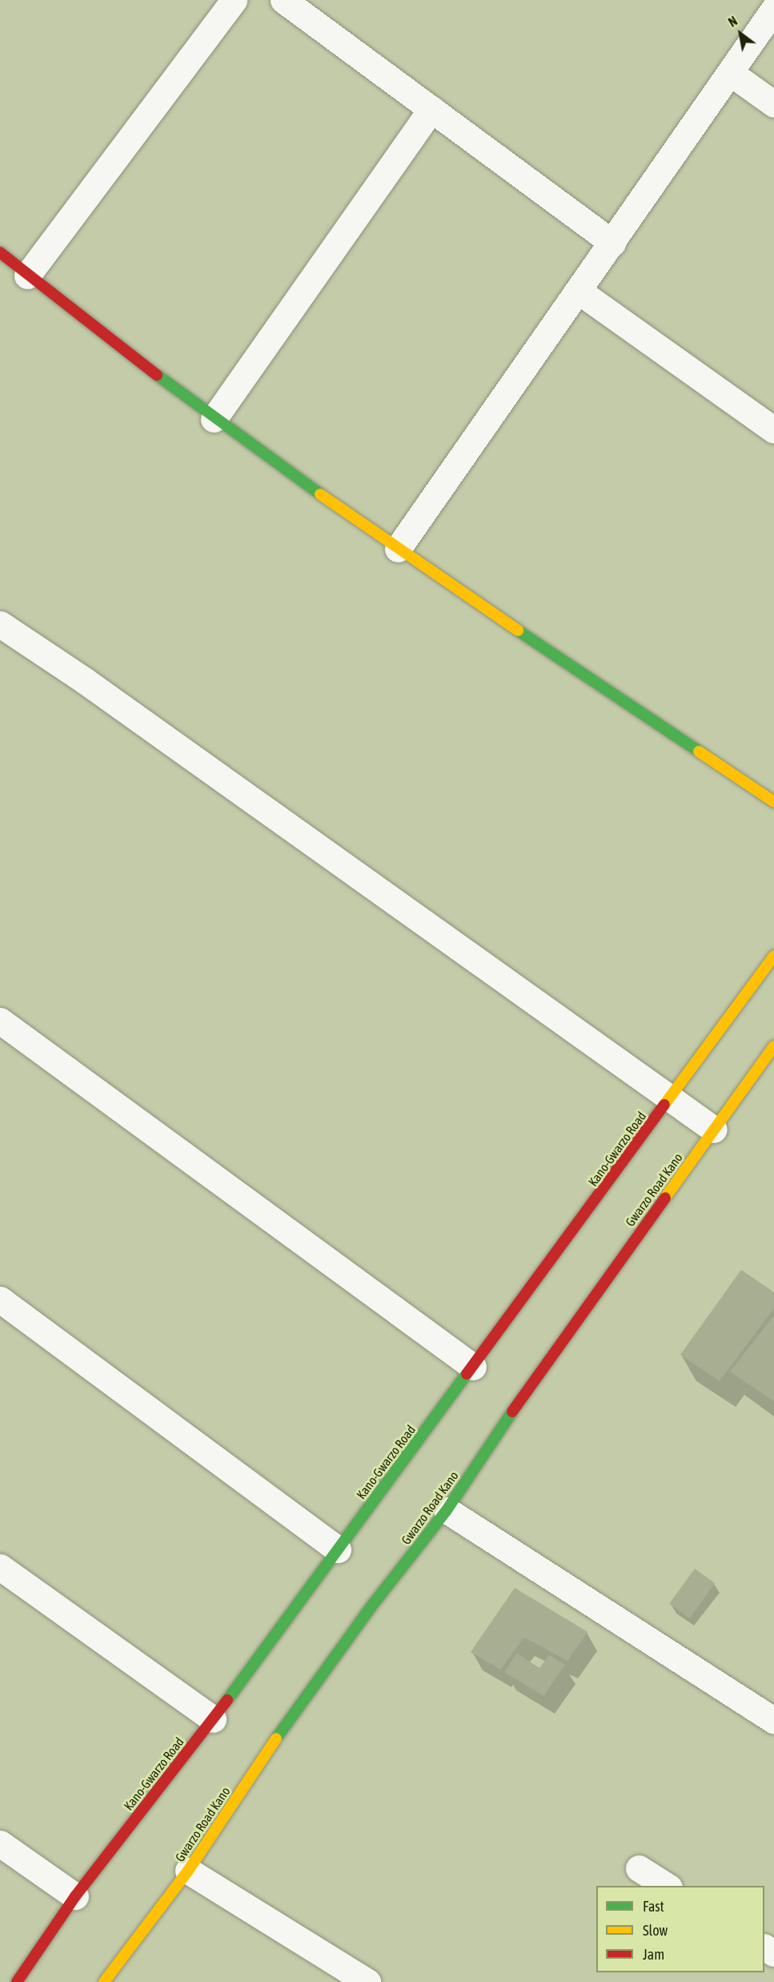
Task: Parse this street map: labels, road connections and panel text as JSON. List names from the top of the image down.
{
  "streets": {
    "main road": ["Kano-Gwarzo Road", "Gwarzo Road Kano"]
  },
  "legend": ["Fast", "Slow", "Jam"],
  "north": "top left"
}
